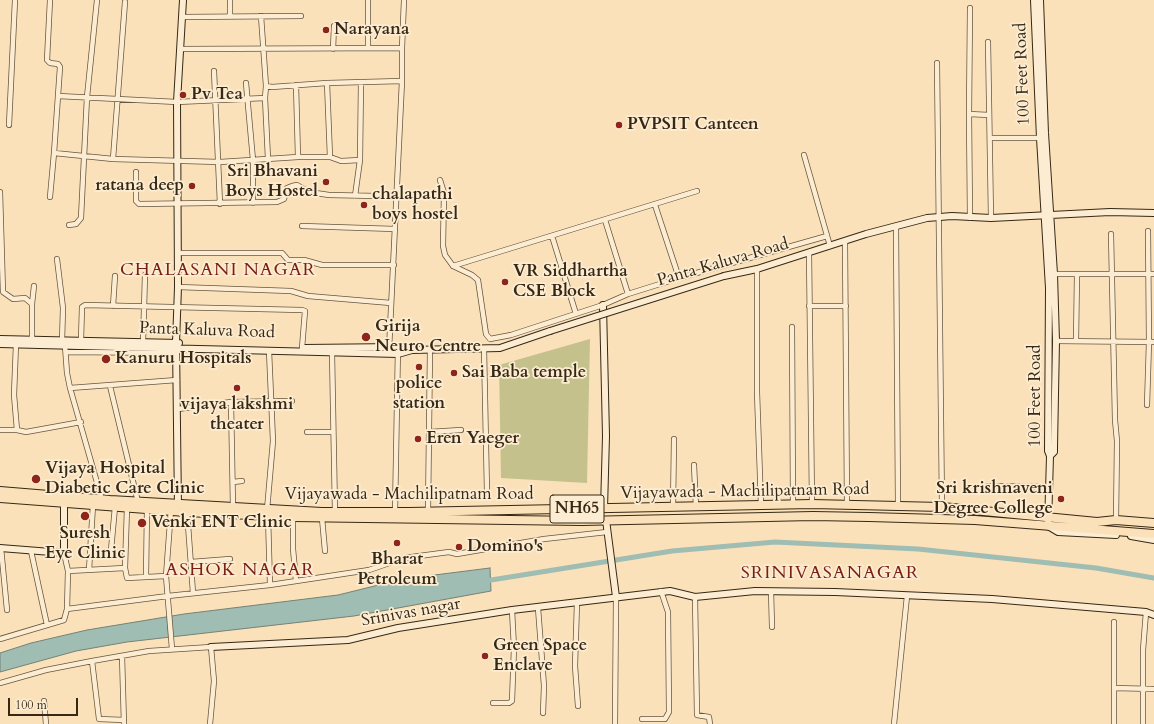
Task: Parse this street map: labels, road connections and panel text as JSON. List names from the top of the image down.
{
  "streets": {
    "highway": ["Vijayawada - Machilipatnam Road", "NH65"],
    "street": ["100 Feet Road", "Panta Kaluva Road", "Srinivas nagar"]
  },
  "crossings": [
    ["100 Feet Road", "Panta Kaluva Road"]
  ],
  "districts": ["CHALASANI NAGAR", "ASHOK NAGAR", "SRINIVASANAGAR"],
  "places": [
    "Narayana",
    "Pv Tea",
    "PVPSIT Canteen",
    "Sri Bhavani Boys Hostel",
    "ratana deep",
    "chalapathi boys hostel",
    "VR Siddhartha CSE Block",
    "Girija Neuro Centre",
    "Kanuru Hospitals",
    "police station",
    "Sai Baba temple",
    "vijaya lakshmi theater",
    "Eren Yaeger",
    "Vijaya Hospital Diabetic Care Clinic",
    "Sri krishnaveni Degree College",
    "Suresh Eye Clinic",
    "Venki ENT Clinic",
    "Bharat Petroleum",
    "Domino's",
    "Green Space Enclave"
  ],
  "scale_bar": "100 m"
}
